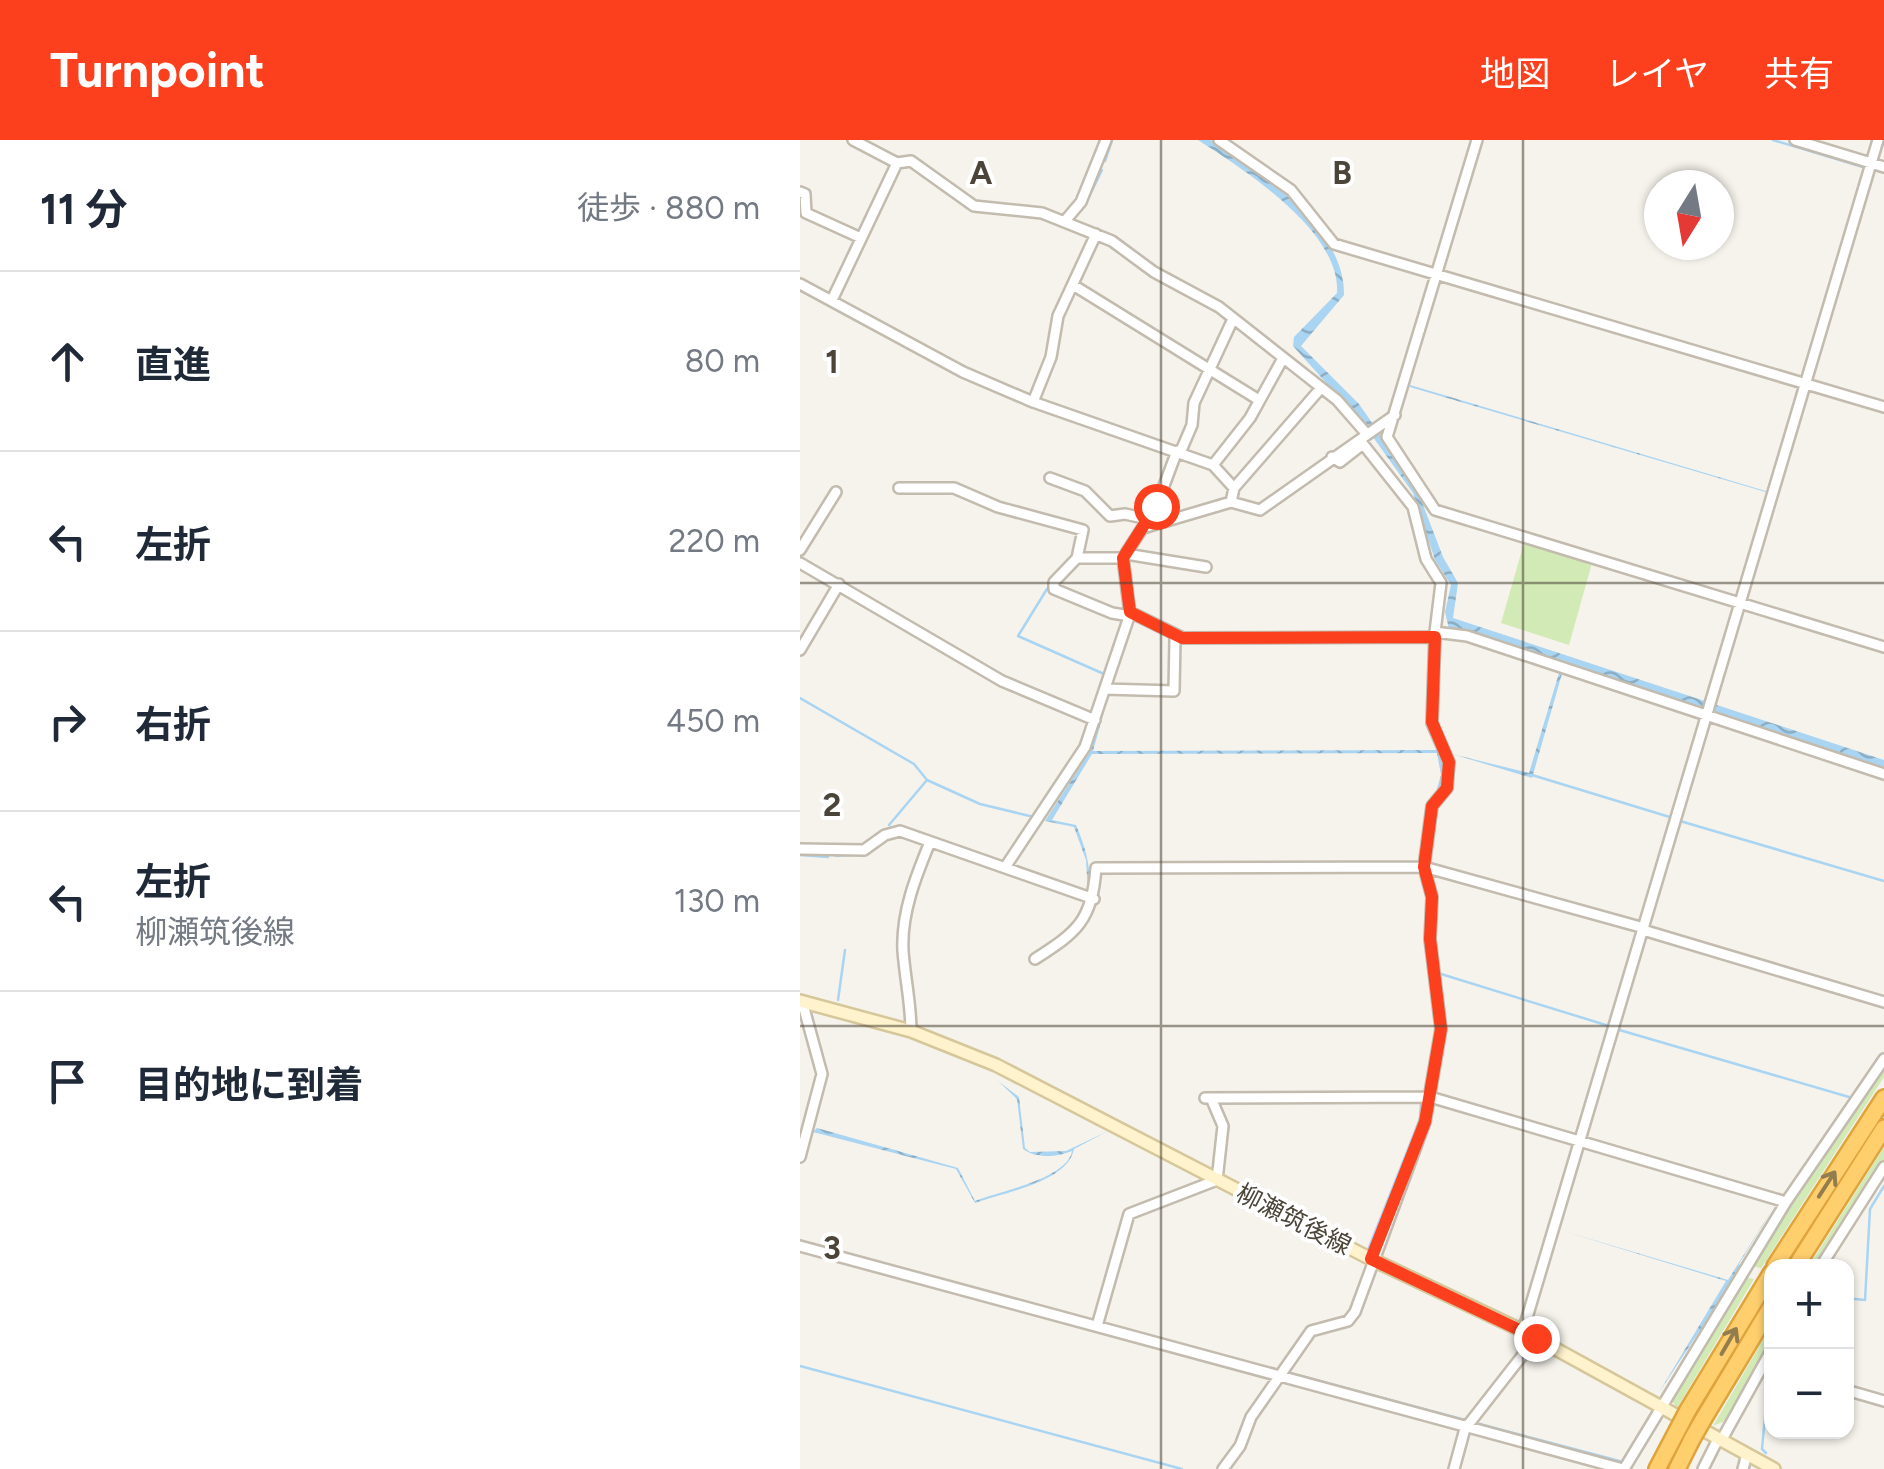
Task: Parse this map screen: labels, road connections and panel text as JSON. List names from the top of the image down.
{
  "streets": {
    "main road": ["柳瀬筑後線"]
  },
  "north": "bottom",
  "page": {
    "header": "Turnpoint",
    "nav": ["地図", "レイヤ", "共有"],
    "heading": ["11 分", "徒歩 · 880 m"],
    "list": [
      ["直進", "80 m"],
      ["左折", "220 m"],
      ["右折", "450 m"],
      ["左折", "柳瀬筑後線", "130 m"],
      "目的地に到着"
    ],
    "map_buttons": ["+", "−"]
  },
  "grid": {
    "columns": ["A", "B"],
    "rows": ["1", "2", "3"]
  }
}
